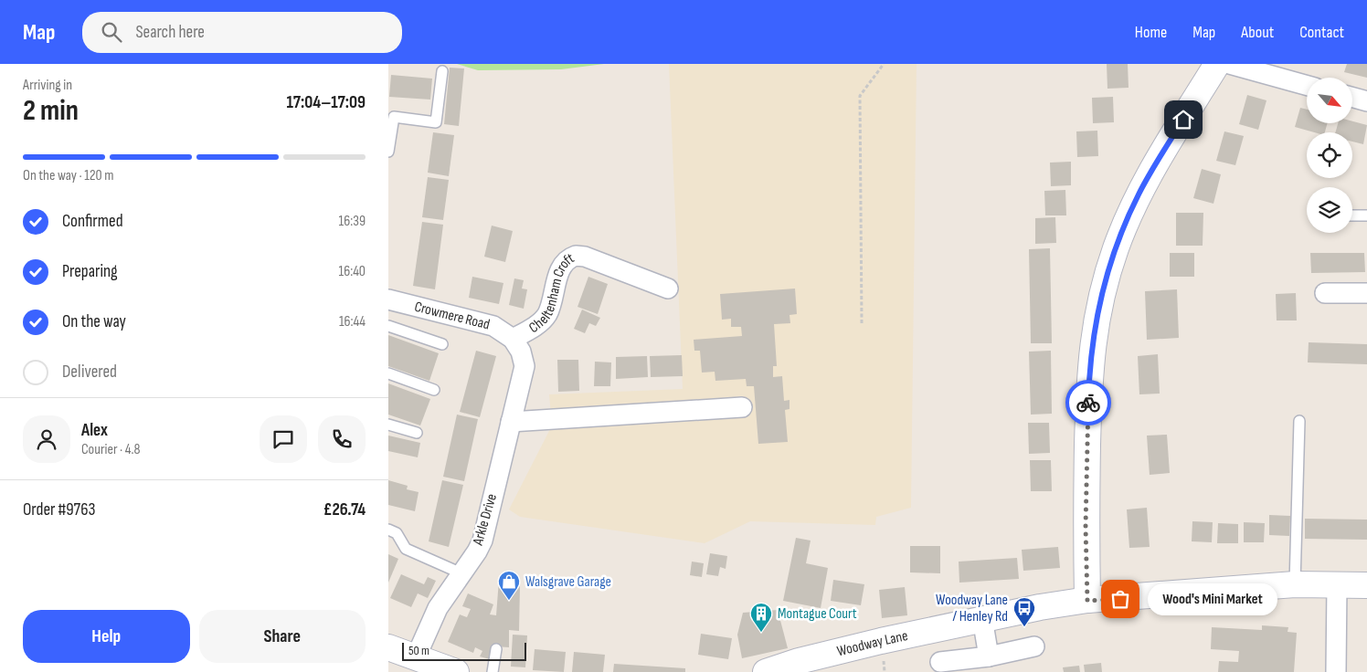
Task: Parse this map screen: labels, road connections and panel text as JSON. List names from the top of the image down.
{
  "streets": {
    "main road": ["Woodway Lane"],
    "street": ["Cheltenham Croft", "Crowmere Road", "Arkle Drive"]
  },
  "crossings": [
    ["Cheltenham Croft", "Crowmere Road"],
    ["Cheltenham Croft", "Arkle Drive"],
    ["Crowmere Road", "Arkle Drive"]
  ],
  "places": {
    "other": ["Wood's Mini Market"],
    "shop": ["Walsgrave Garage"],
    "bus stop": ["Woodway Lane / Henley Rd"],
    "building": ["Montague Court"]
  },
  "scale_bar": "50 m",
  "north": "bottom right",
  "page": {
    "header": "Map",
    "search": "Search here",
    "nav": [
      "Home",
      "Map",
      "About",
      "Contact"
    ],
    "heading": ["2 min", "Arriving in", "17:04–17:09"],
    "panel": [
      "Alex",
      "Courier · 4.8",
      "Order #9763",
      "£26.74"
    ],
    "bar": "On the way · 120 m",
    "list": [
      ["Confirmed", "16:39"],
      ["Preparing", "16:40"],
      ["On the way", "16:44"],
      "Delivered"
    ],
    "bubble": "Wood's Mini Market",
    "buttons": ["Help", "Share"],
    "scale": "50 m"
  }
}
